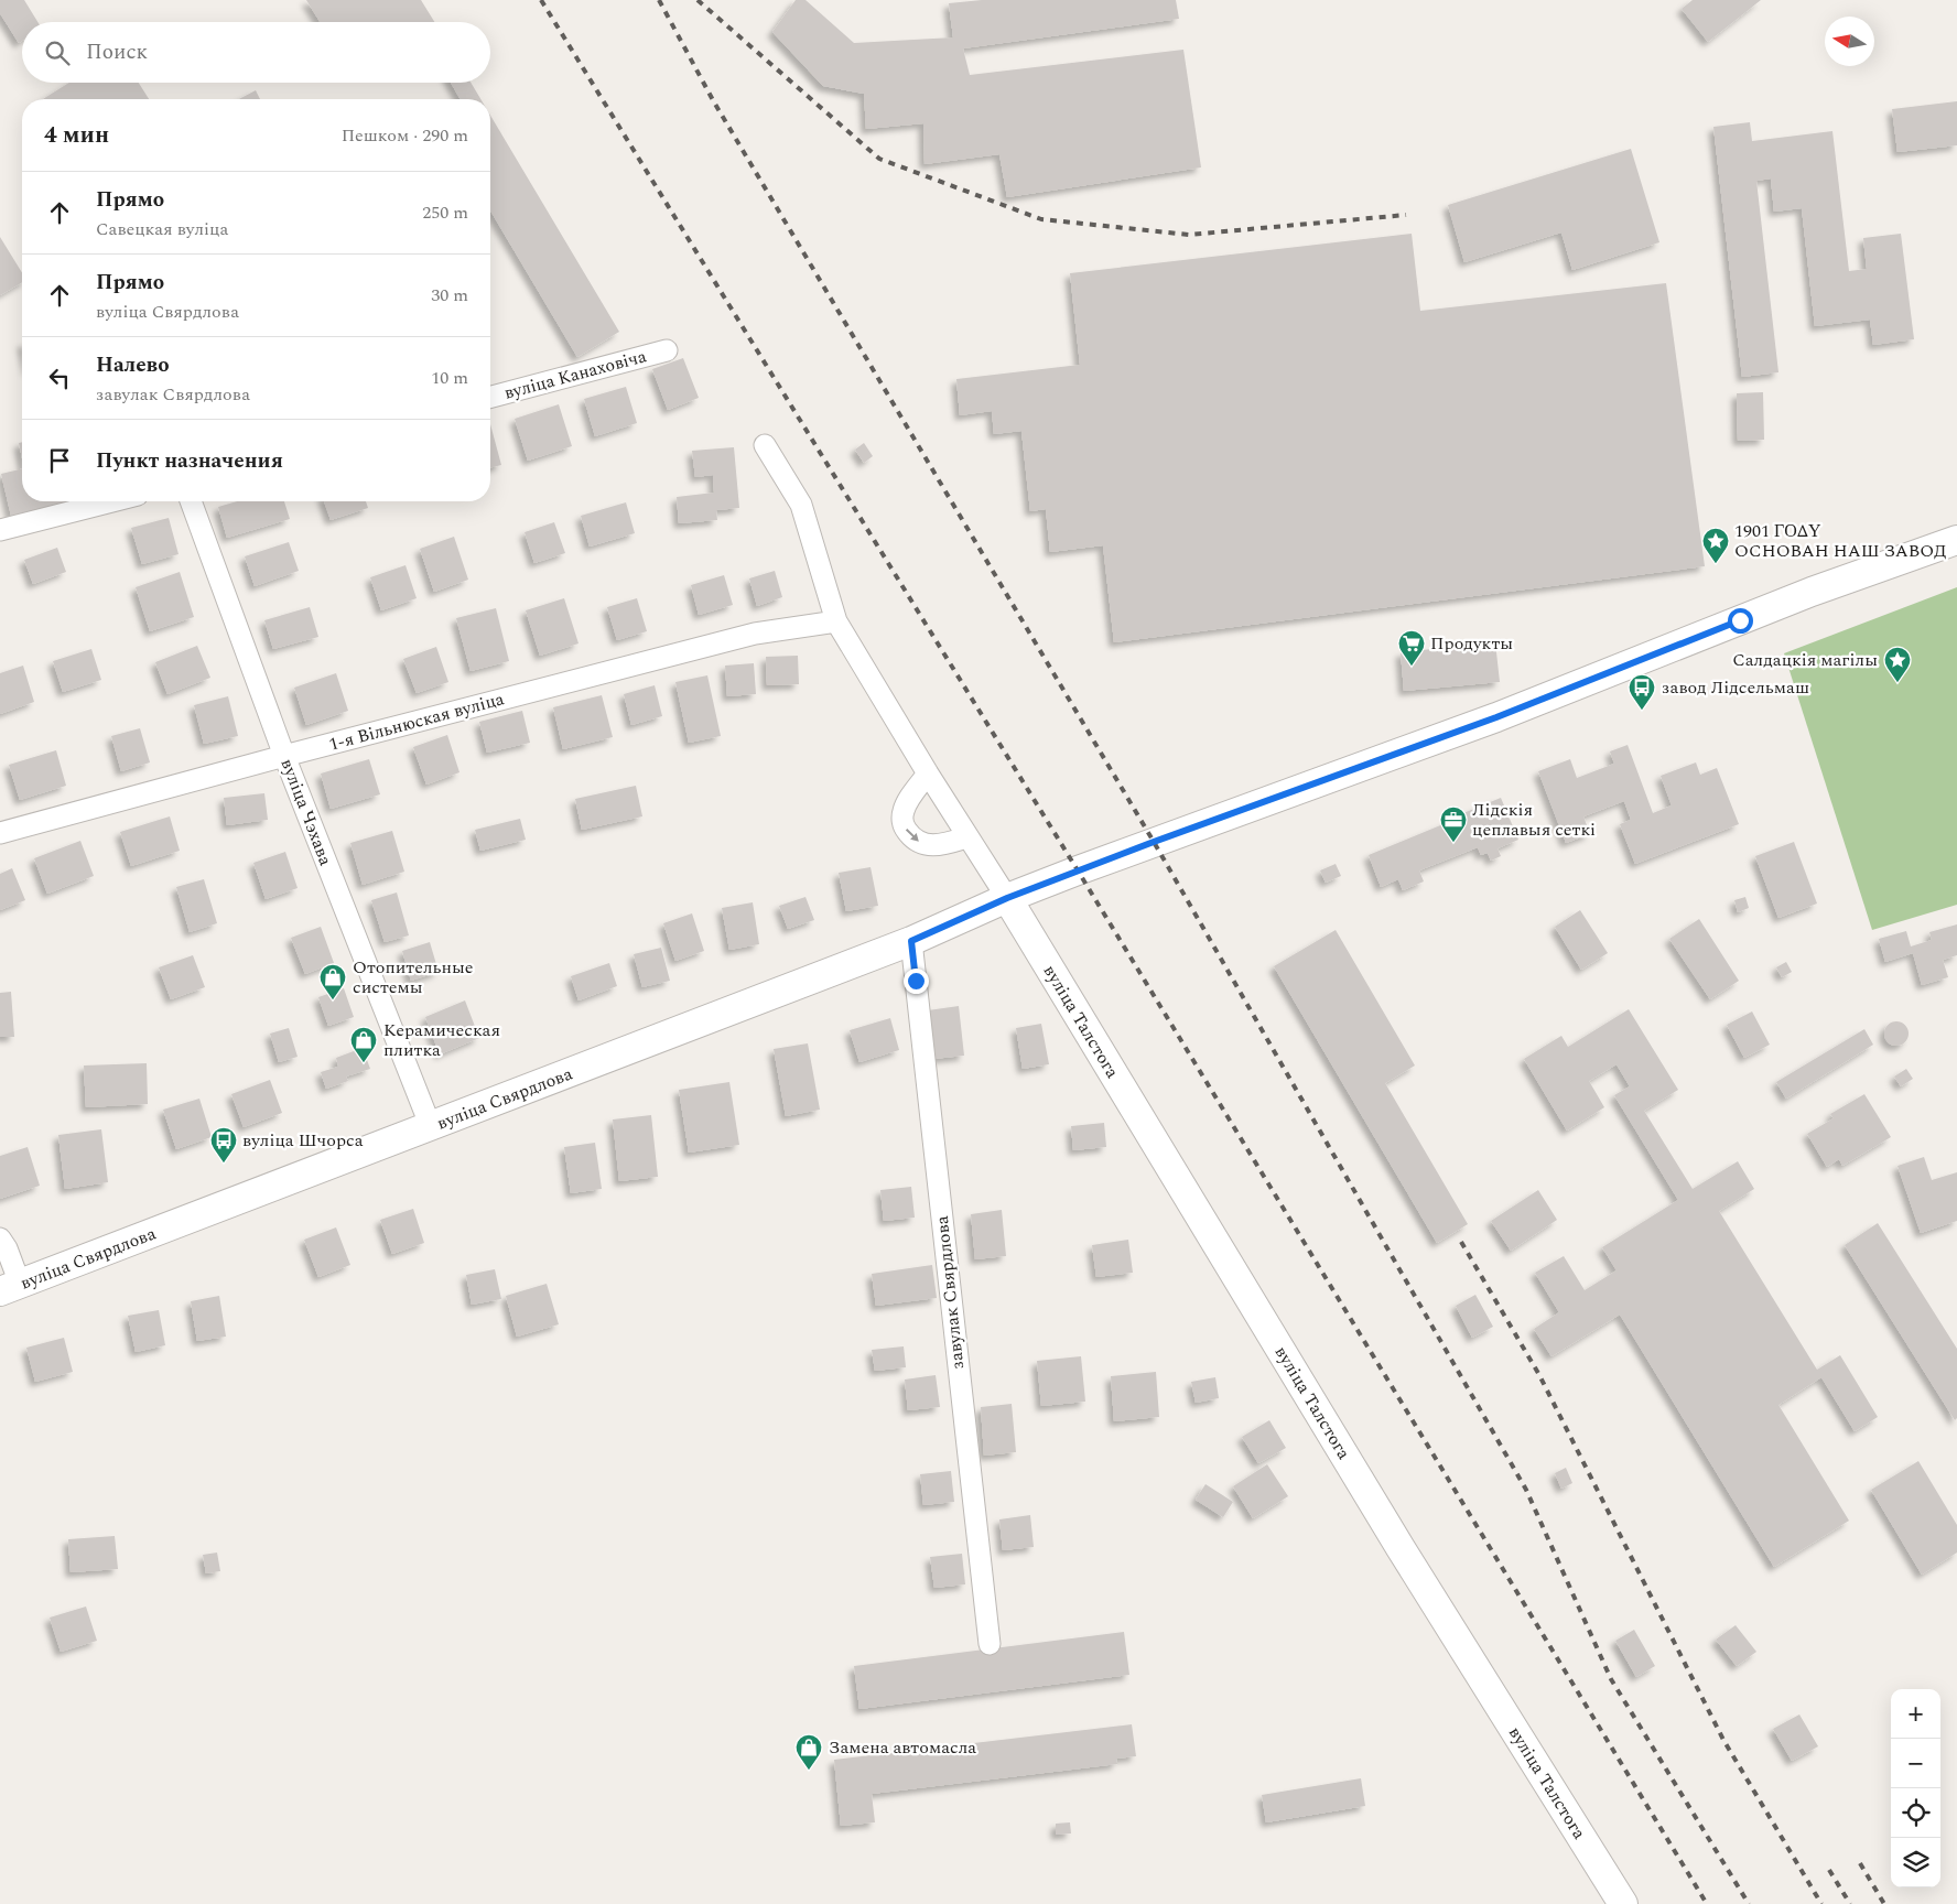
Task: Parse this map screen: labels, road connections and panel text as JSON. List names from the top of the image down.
{
  "streets": {
    "main road": ["вуліца Талстога", "вуліца Свярдлова"],
    "street": [
      "вуліца Канаховіча",
      "1-я Вільнюская вуліца",
      "вуліца Чэхава",
      "завулак Свярдлова"
    ]
  },
  "crossings": [
    ["1-я Вільнюская вуліца", "вуліца Чэхава"],
    ["вуліца Чэхава", "вуліца Свярдлова"],
    ["вуліца Талстога", "вуліца Свярдлова"],
    ["вуліца Свярдлова", "завулак Свярдлова"]
  ],
  "places": {
    "place": ["1901 ΓΟΔΥ ОСНОВАН НАШ ЗАВОД", "Салдацкія магілы"],
    "supermarket": ["Продукты"],
    "bus stop": ["завод Лідсельмаш", "вуліца Шчорса"],
    "office": ["Лідскія цеплавыя сеткі"],
    "shop": ["Отопительные системы", "Керамическая плитка", "Замена автомасла"]
  },
  "north": "left",
  "page": {
    "search": "Поиск",
    "heading": ["4 мин", "Пешком · 290 m"],
    "list": [
      ["Прямо", "Савецкая вуліца", "250 m"],
      ["Прямо", "вуліца Свярдлова", "30 m"],
      ["Налево", "завулак Свярдлова", "10 m"],
      "Пункт назначения"
    ],
    "map_buttons": ["+", "−"]
  }
}
